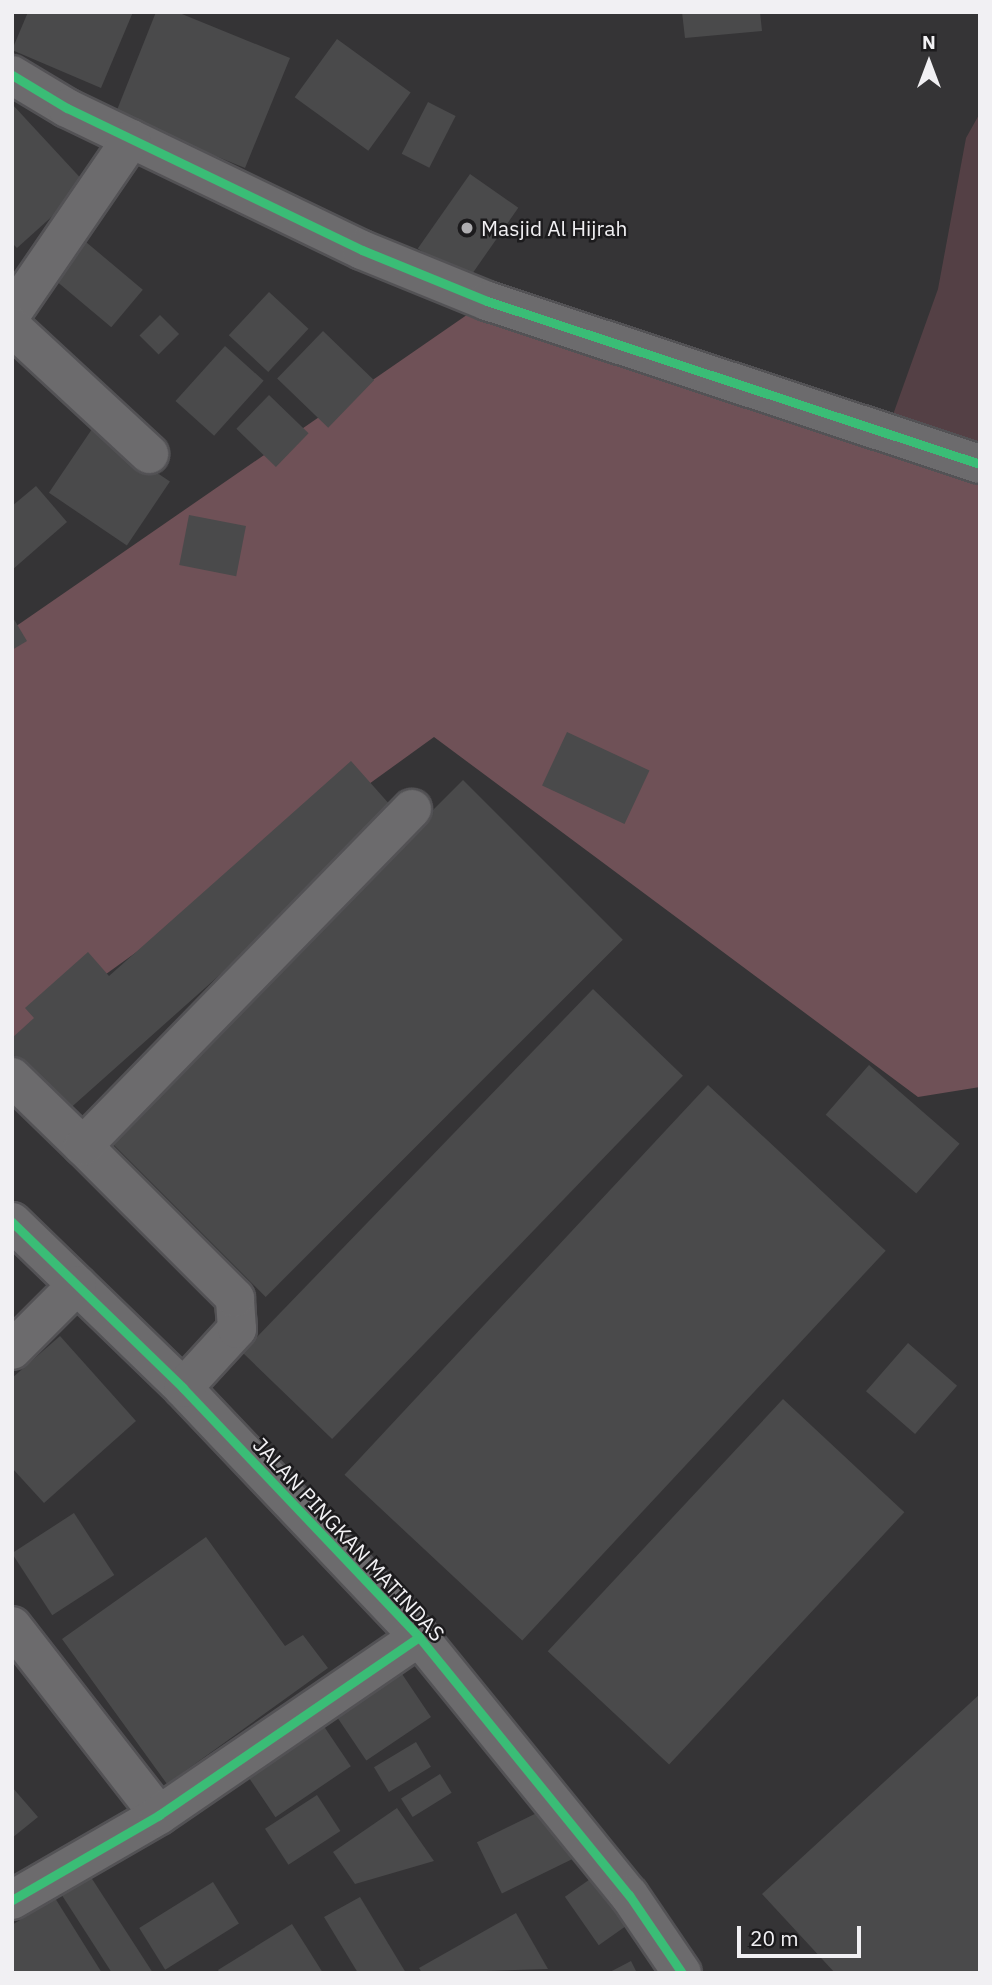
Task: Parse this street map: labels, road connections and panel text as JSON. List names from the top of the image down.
{
  "streets": {
    "street": ["JALAN PINGKAN MATINDAS"]
  },
  "places": ["Masjid Al Hijrah"],
  "scale_bar": "20 m",
  "north": "top"
}
